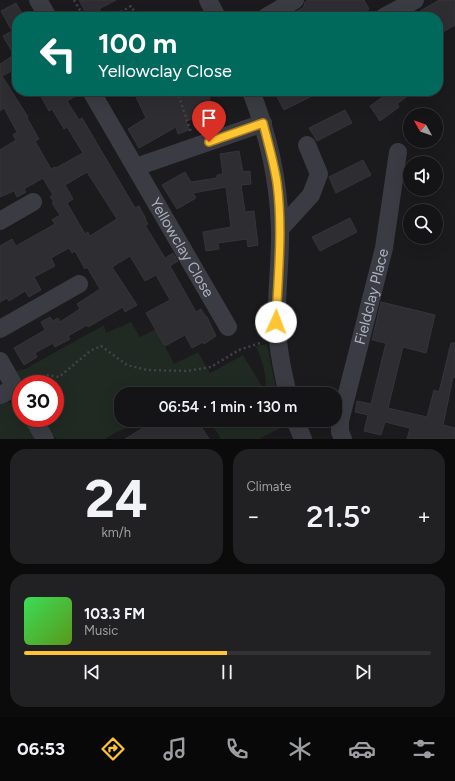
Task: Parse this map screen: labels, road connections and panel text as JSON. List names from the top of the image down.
{
  "streets": {
    "street": ["Yellowclay Close", "Fieldclay Place"]
  },
  "north": "top left",
  "page": {
    "turn": ["100 m", "Yellowclay Close"],
    "limit": "30",
    "trip": "06:54 · 1 min · 130 m",
    "tile": [
      ["24", "km/h"],
      "Climate"
    ],
    "heat": ["−", "21.5°", "+"],
    "song": ["103.3 FM", "Music"],
    "tabs": "06:53"
  }
}
